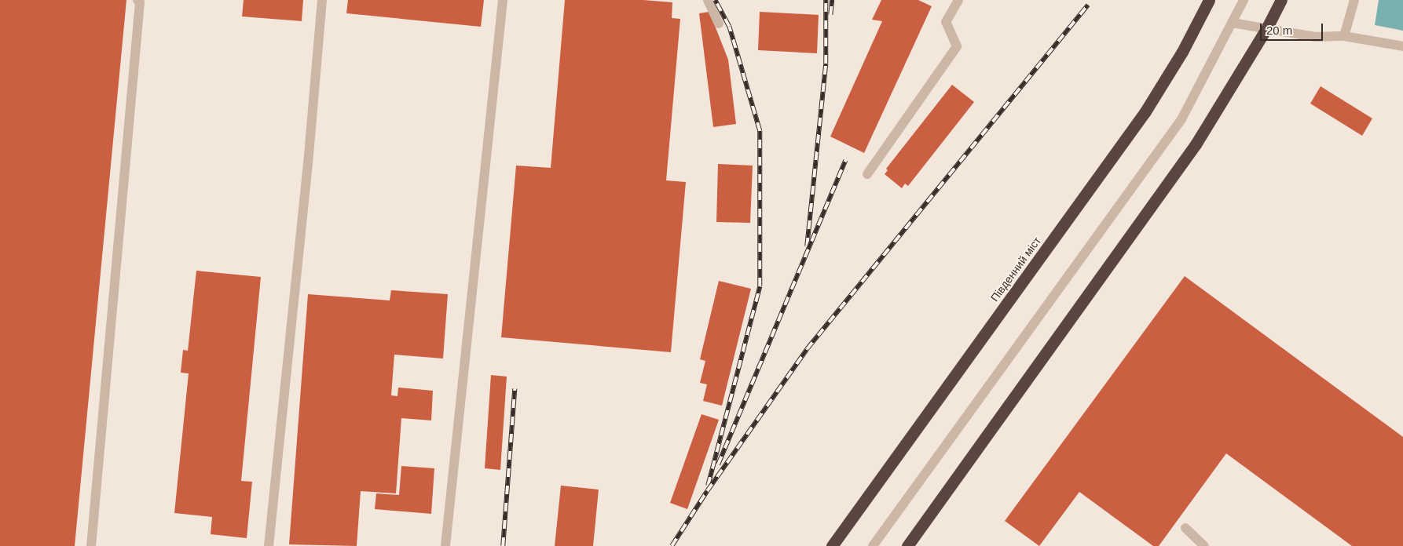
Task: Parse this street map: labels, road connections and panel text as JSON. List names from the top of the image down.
{
  "streets": {
    "highway": ["Південний міст"]
  },
  "scale_bar": "20 m"
}
